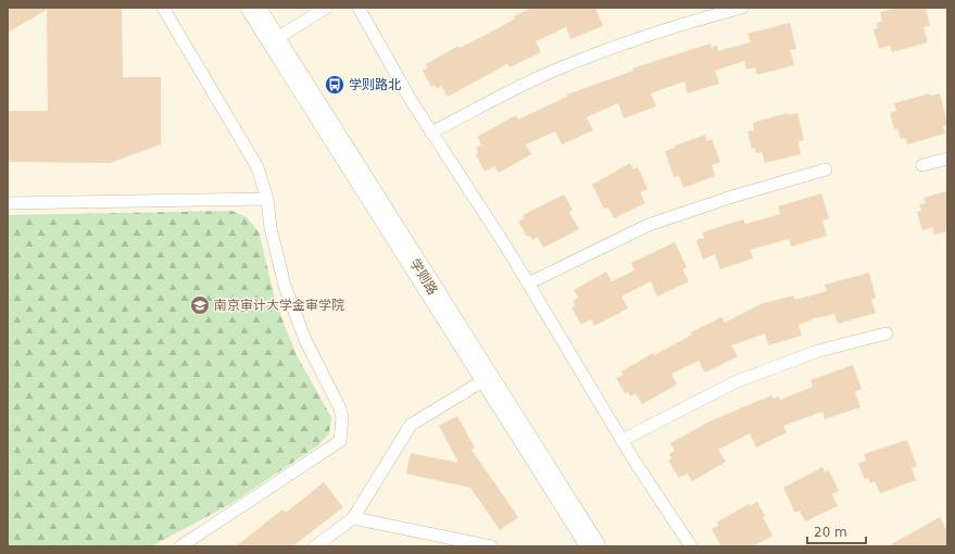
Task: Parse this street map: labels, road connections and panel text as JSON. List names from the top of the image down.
{
  "streets": {
    "street": ["学则路"]
  },
  "places": {
    "bus stop": ["学则路北"],
    "school or university": ["南京审计大学金审学院"]
  },
  "scale_bar": "20 m"
}
